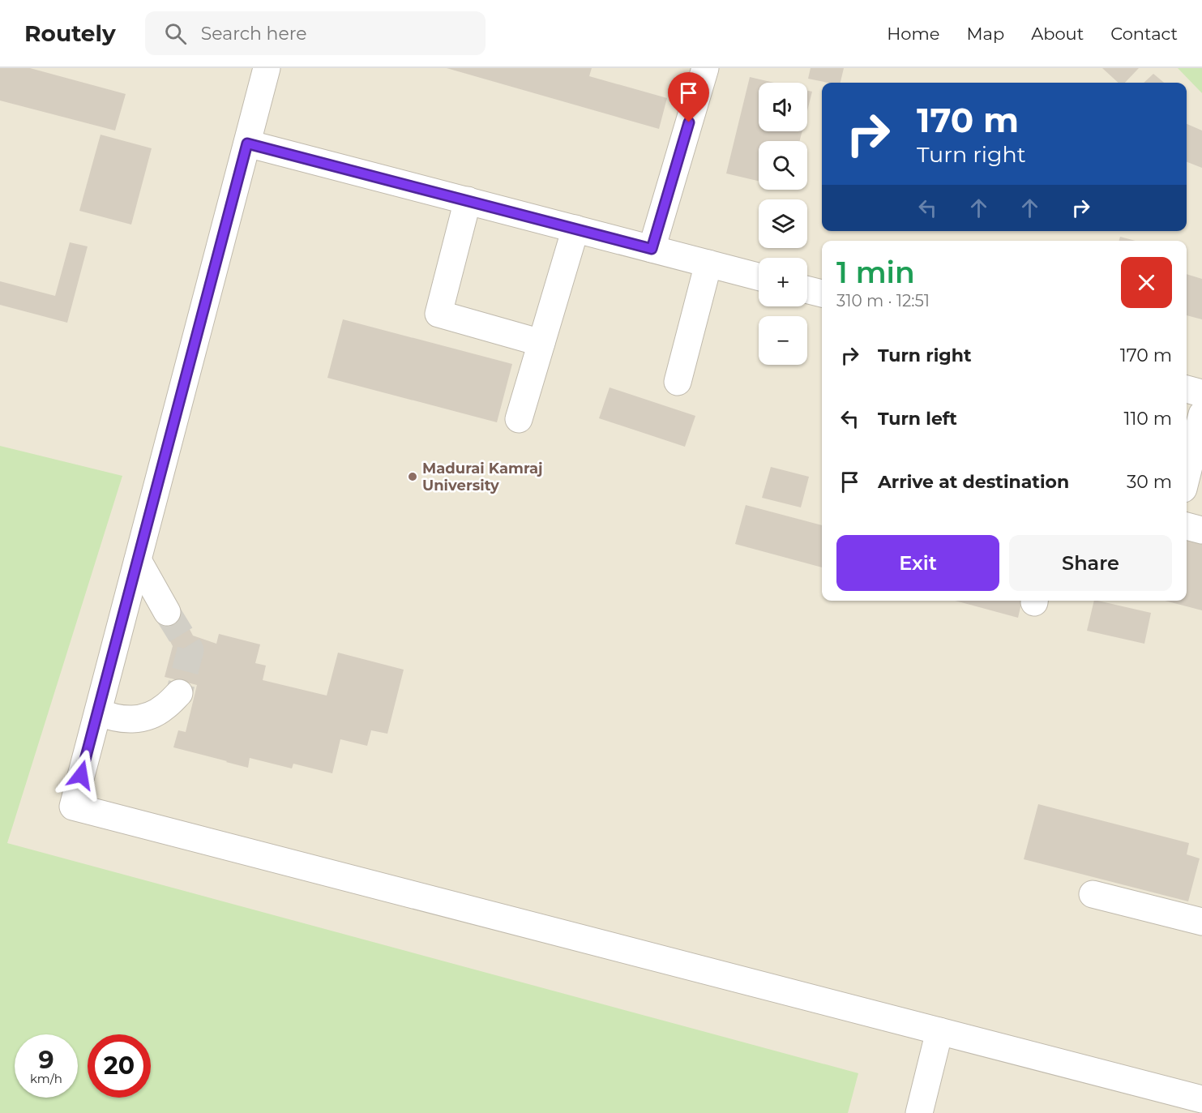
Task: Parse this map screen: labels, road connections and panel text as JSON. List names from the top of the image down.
{
  "places": ["Madurai Kamraj University"],
  "page": {
    "header": "Routely",
    "search": "Search here",
    "nav": [
      "Home",
      "Map",
      "About",
      "Contact"
    ],
    "map_buttons": ["+", "−"],
    "turn": ["170 m", "Turn right"],
    "heading": ["1 min", "310 m · 12:51"],
    "list": [
      {
        "name": "Turn right",
        "value": "170 m"
      },
      {
        "name": "Turn left",
        "value": "110 m"
      },
      {
        "name": "Arrive at destination",
        "value": "30 m"
      }
    ],
    "buttons": ["Exit", "Share"],
    "speed": "9 km/h",
    "limit": "20"
  }
}
